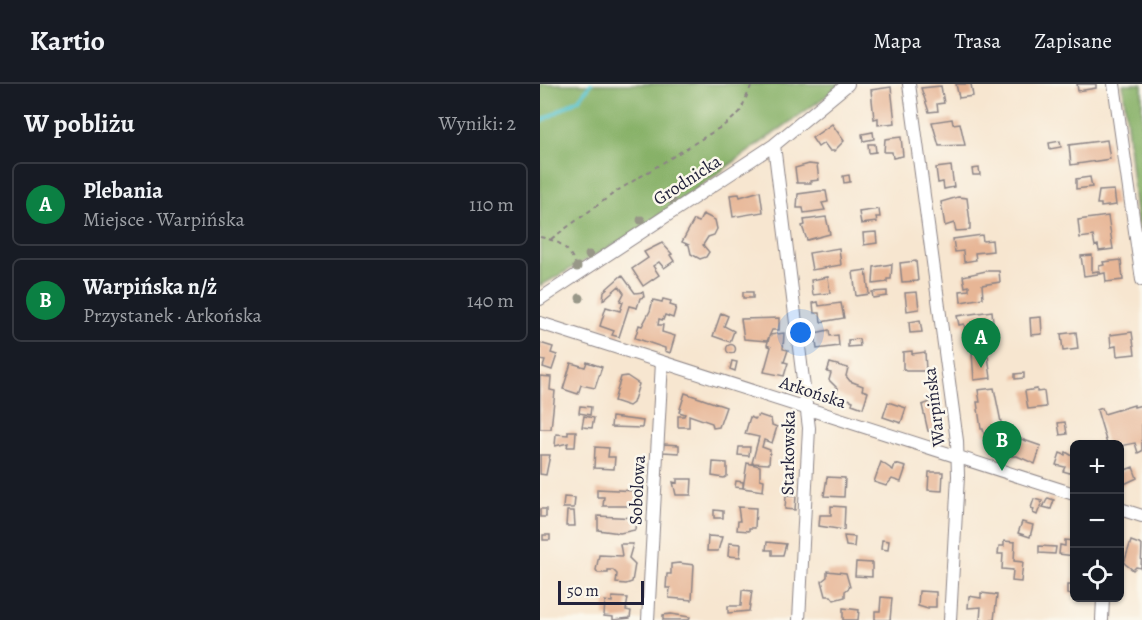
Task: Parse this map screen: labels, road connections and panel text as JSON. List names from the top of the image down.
{
  "streets": {
    "street": [
      "Grodnicka",
      "Arkońska",
      "Warpińska",
      "Starkowska",
      "Sobolowa"
    ]
  },
  "crossings": [
    ["Grodnicka", "Starkowska"],
    ["Arkońska", "Warpińska"],
    ["Arkońska", "Starkowska"],
    ["Arkońska", "Sobolowa"]
  ],
  "scale_bar": "50 m",
  "page": {
    "header": "Kartio",
    "nav": ["Mapa", "Trasa", "Zapisane"],
    "heading": ["W pobliżu", "Wyniki: 2"],
    "list": [
      {
        "mark": "A",
        "name": "Plebania",
        "note": "Miejsce · Warpińska",
        "value": "110 m"
      },
      {
        "mark": "B",
        "name": "Warpińska n/ż",
        "note": "Przystanek · Arkońska",
        "value": "140 m"
      }
    ],
    "pins": ["A", "B"],
    "map_buttons": ["+", "−"],
    "scale": "50 m"
  }
}
